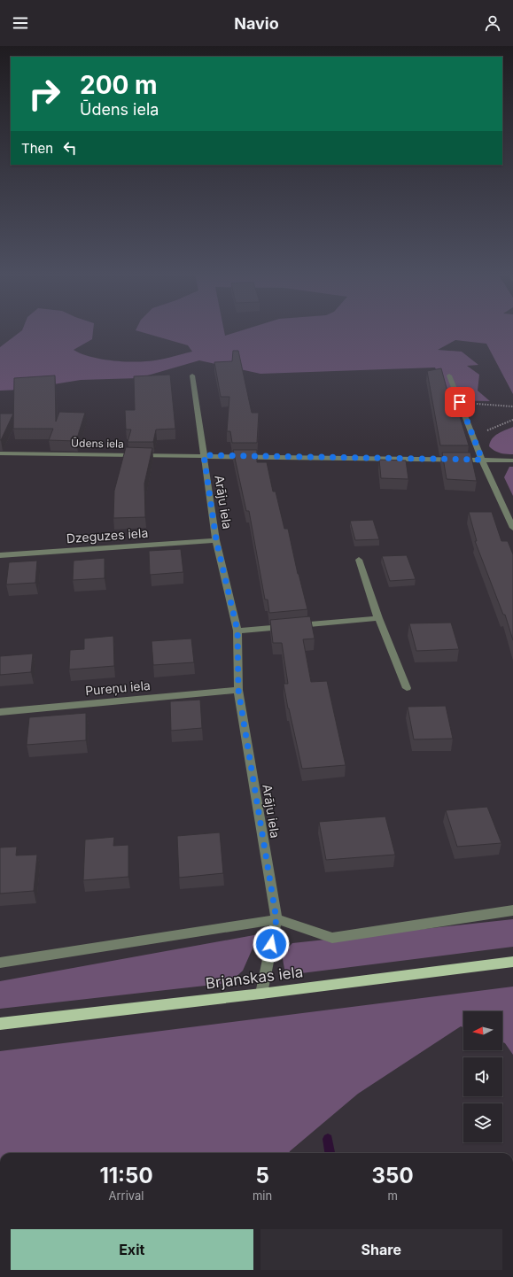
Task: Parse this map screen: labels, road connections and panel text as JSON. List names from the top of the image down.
{
  "streets": {
    "main road": ["Brjanskas iela"],
    "street": [
      "Ūdens iela",
      "Arāju iela",
      "Dzeguzes iela",
      "Pureņu iela"
    ]
  },
  "crossings": [
    ["Ūdens iela", "Arāju iela"],
    ["Arāju iela", "Dzeguzes iela"],
    ["Arāju iela", "Pureņu iela"],
    ["Arāju iela", "Brjanskas iela"]
  ],
  "north": "left",
  "page": {
    "header": "Navio",
    "turn": ["200 m", "Ūdens iela"],
    "then": "Then",
    "eta": [
      "11:50",
      "Arrival",
      "5",
      "min",
      "350",
      "m"
    ],
    "buttons": ["Exit", "Share"]
  }
}
